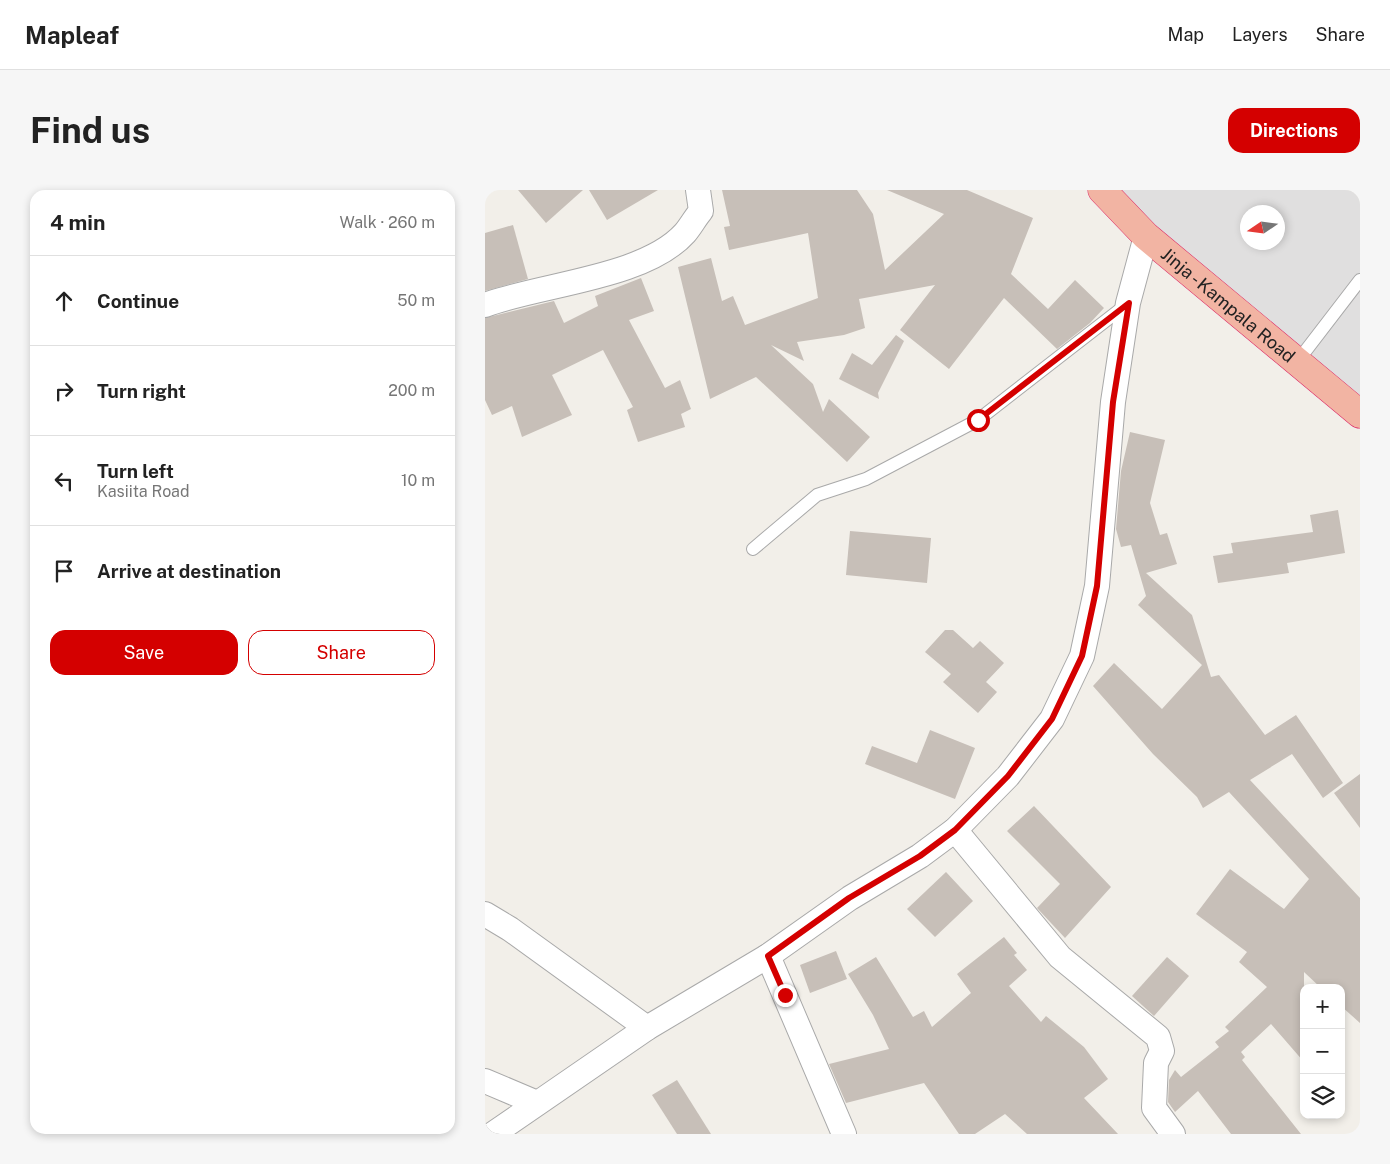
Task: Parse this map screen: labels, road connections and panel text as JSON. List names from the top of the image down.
{
  "streets": {
    "highway": ["Jinja - Kampala Road"]
  },
  "north": "left",
  "page": {
    "header": "Mapleaf",
    "nav": ["Map", "Layers", "Share"],
    "buttons": [
      "Directions",
      ["Save", "Share"]
    ],
    "title": "Find us",
    "heading": ["4 min", "Walk · 260 m"],
    "list": [
      ["Continue", "50 m"],
      ["Turn right", "200 m"],
      ["Turn left", "Kasiita Road", "10 m"],
      "Arrive at destination"
    ],
    "map_buttons": ["+", "−"]
  }
}
